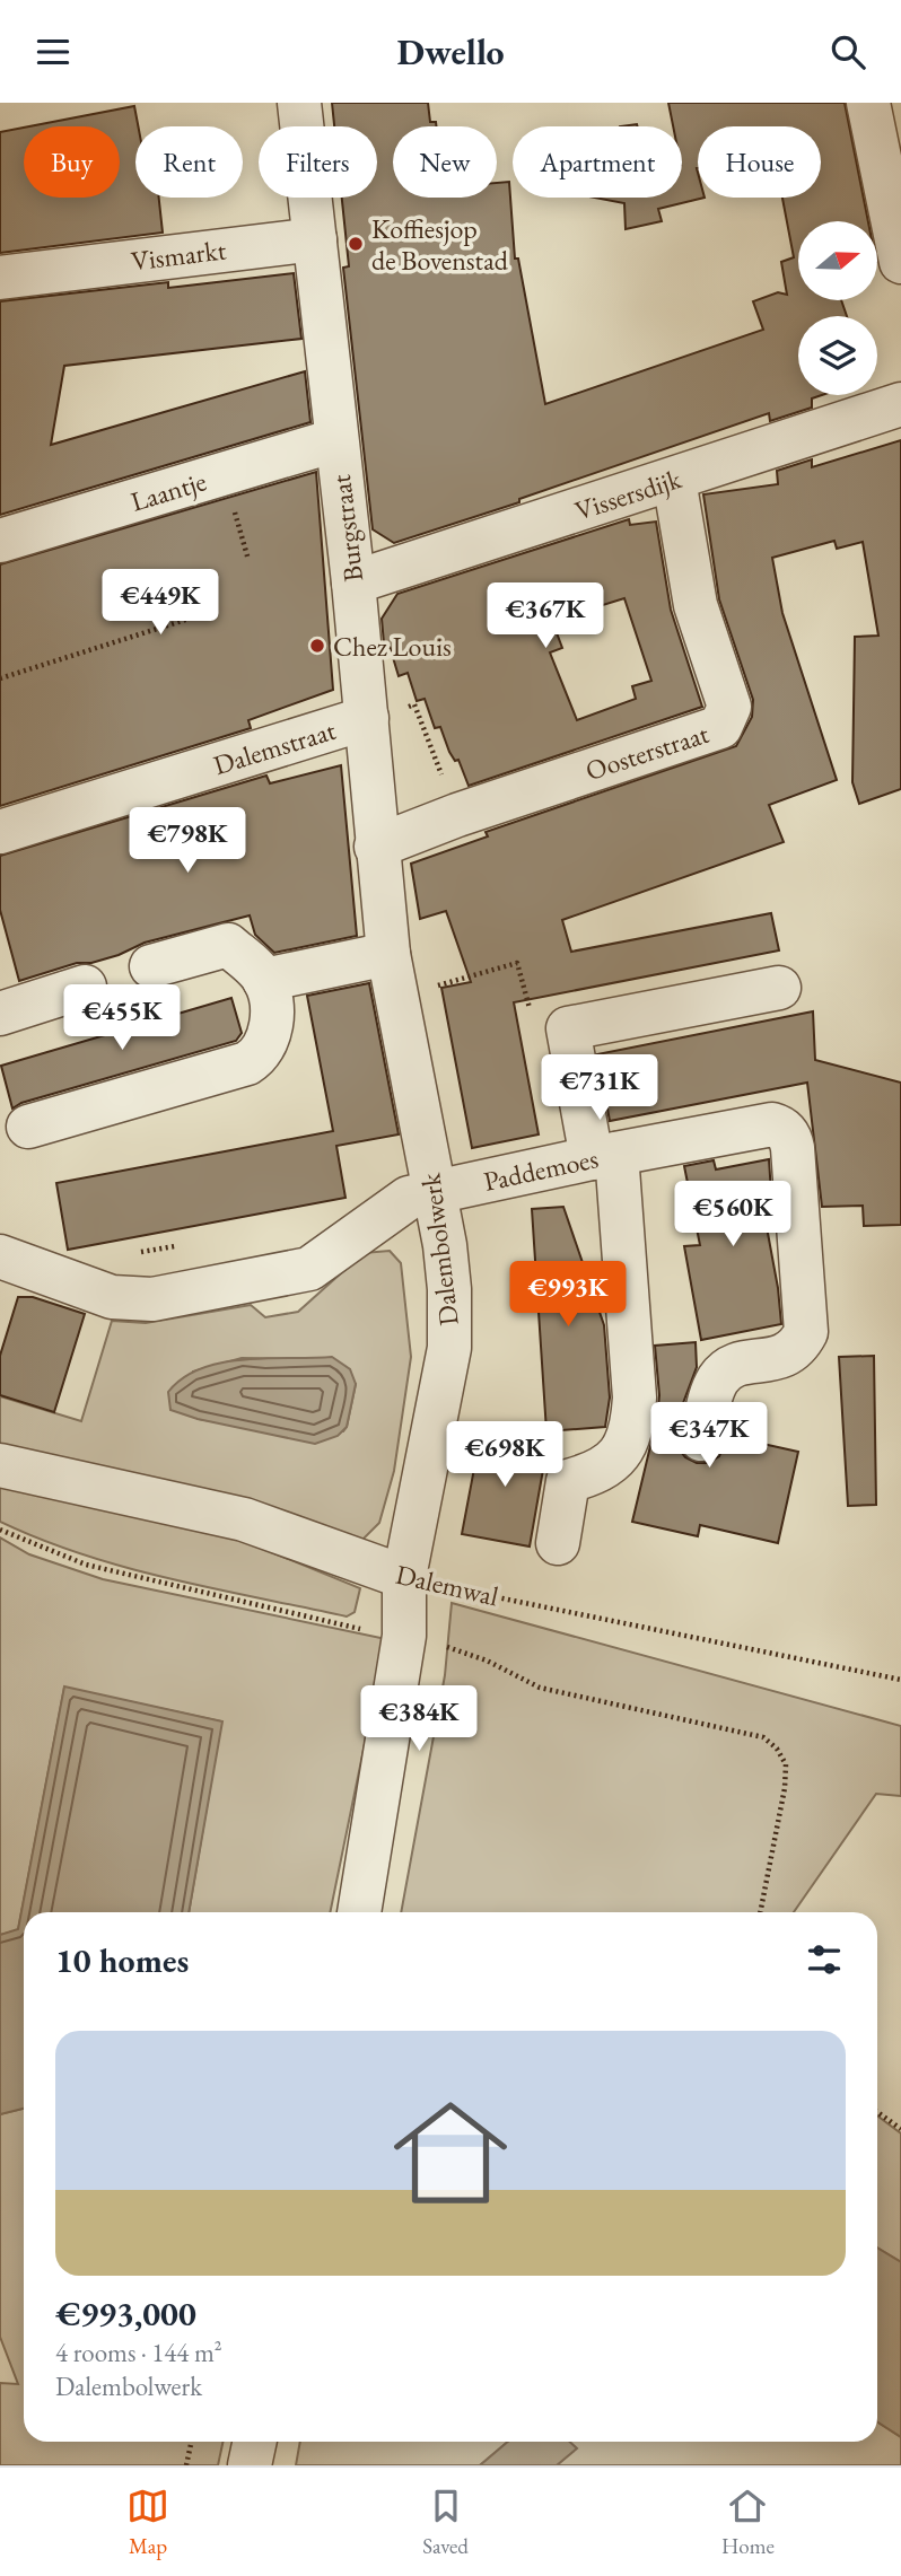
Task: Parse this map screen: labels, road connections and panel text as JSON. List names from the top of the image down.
{
  "streets": {
    "street": [
      "Vismarkt",
      "Laantje",
      "Vissersdijk",
      "Burgstraat",
      "Dalemstraat",
      "Oosterstraat",
      "Paddemoes",
      "Dalembolwerk",
      "Dalemwal"
    ]
  },
  "crossings": [
    ["Vismarkt", "Burgstraat"],
    ["Laantje", "Burgstraat"],
    ["Vissersdijk", "Burgstraat"],
    ["Vissersdijk", "Oosterstraat"],
    ["Burgstraat", "Dalemstraat"],
    ["Burgstraat", "Oosterstraat"],
    ["Burgstraat", "Dalembolwerk"],
    ["Paddemoes", "Dalembolwerk"],
    ["Dalembolwerk", "Dalemwal"]
  ],
  "places": ["Koffiesjop de Bovenstad", "Chez Louis"],
  "north": "right",
  "page": {
    "header": "Dwello",
    "chip": [
      "Buy",
      "Rent",
      "Filters",
      "New",
      "Apartment",
      "House"
    ],
    "price": [
      "€449K",
      "€367K",
      "€798K",
      "€455K",
      "€731K",
      "€560K",
      "€993K",
      "€347K",
      "€698K",
      "€384K"
    ],
    "heading": "10 homes",
    "list": [
      {
        "name": "€993,000",
        "note": "4 rooms · 144 m² · Dalembolwerk"
      }
    ],
    "tabs": ["Map", "Saved", "Home"]
  }
}
